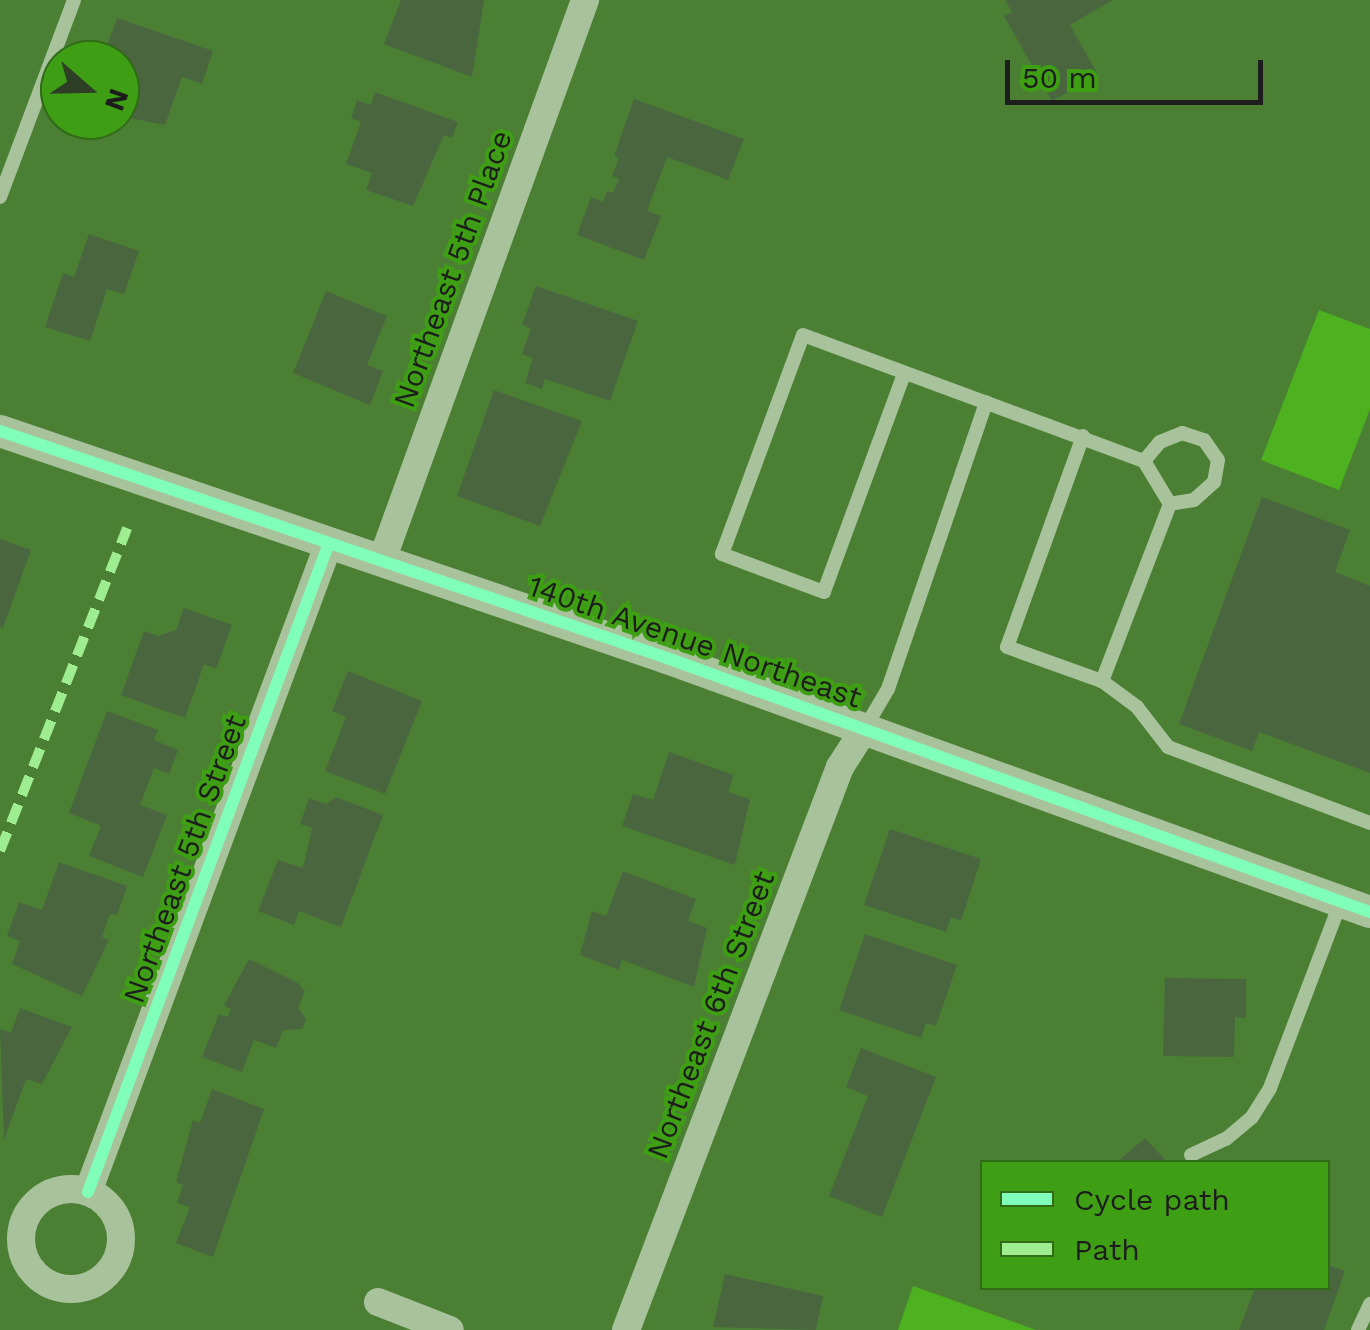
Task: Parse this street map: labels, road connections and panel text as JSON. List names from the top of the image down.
{
  "streets": {
    "street": [
      "Northeast 5th Place",
      "140th Avenue Northeast",
      "Northeast 5th Street",
      "Northeast 6th Street"
    ]
  },
  "crossings": [
    ["Northeast 5th Place", "140th Avenue Northeast"],
    ["140th Avenue Northeast", "Northeast 5th Street"],
    ["140th Avenue Northeast", "Northeast 6th Street"]
  ],
  "legend": ["Cycle path", "Path"],
  "scale_bar": "50 m",
  "north": "right"
}
